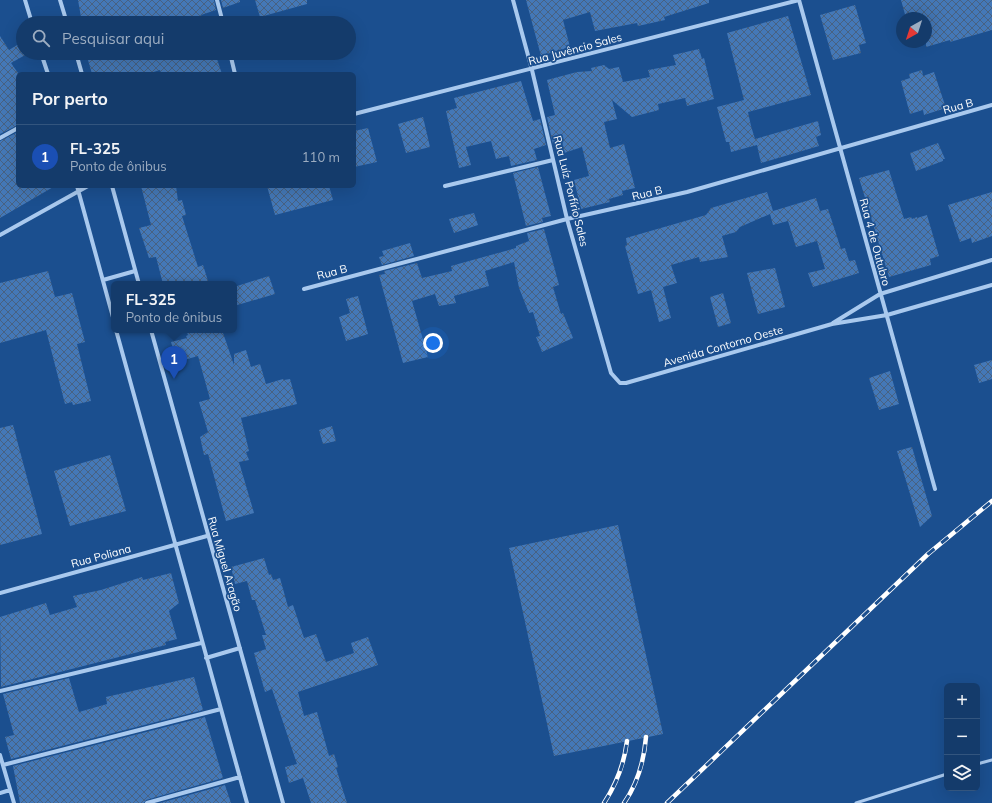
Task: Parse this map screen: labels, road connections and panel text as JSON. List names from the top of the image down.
{
  "streets": {
    "street": [
      "Rua Juvêncio Sales",
      "Rua B",
      "Rua Luíz Porfírio Sales",
      "Rua 4 de Outubro",
      "Avenida Contorno Oeste",
      "Rua Poliana",
      "Rua Miguel Aragão"
    ]
  },
  "crossings": [
    ["Rua Juvêncio Sales", "Rua Luíz Porfírio Sales"],
    ["Rua Juvêncio Sales", "Rua 4 de Outubro"],
    ["Rua B", "Rua Luíz Porfírio Sales"],
    ["Rua B", "Rua 4 de Outubro"],
    ["Rua Luíz Porfírio Sales", "Avenida Contorno Oeste"],
    ["Rua 4 de Outubro", "Avenida Contorno Oeste"],
    ["Rua Poliana", "Rua Miguel Aragão"]
  ],
  "north": "bottom left",
  "page": {
    "search": "Pesquisar aqui",
    "heading": "Por perto",
    "list": [
      {
        "mark": "1",
        "name": "FL-325",
        "note": "Ponto de ônibus",
        "value": "110 m"
      }
    ],
    "popup": ["FL-325", "Ponto de ônibus"],
    "pins": "1",
    "map_buttons": ["+", "−"]
  }
}
